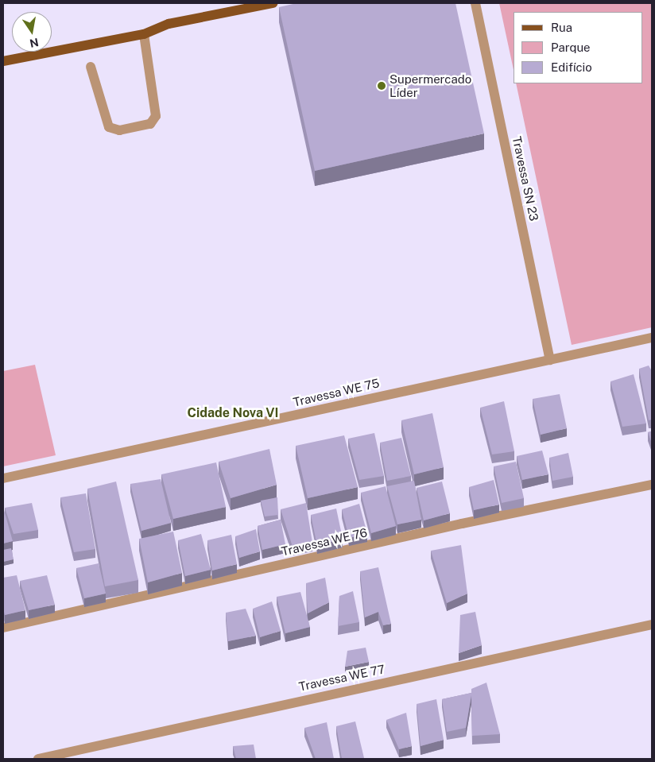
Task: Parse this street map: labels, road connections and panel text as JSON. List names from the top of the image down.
{
  "streets": {
    "street": [
      "Travessa SN 23",
      "Travessa WE 75",
      "Travessa WE 76",
      "Travessa WE 77"
    ]
  },
  "crossings": [
    ["Travessa SN 23", "Travessa WE 75"]
  ],
  "districts": ["Cidade Nova VI"],
  "places": ["Supermercado Líder"],
  "legend": ["Rua", "Parque", "Edifício"],
  "north": "bottom"
}
